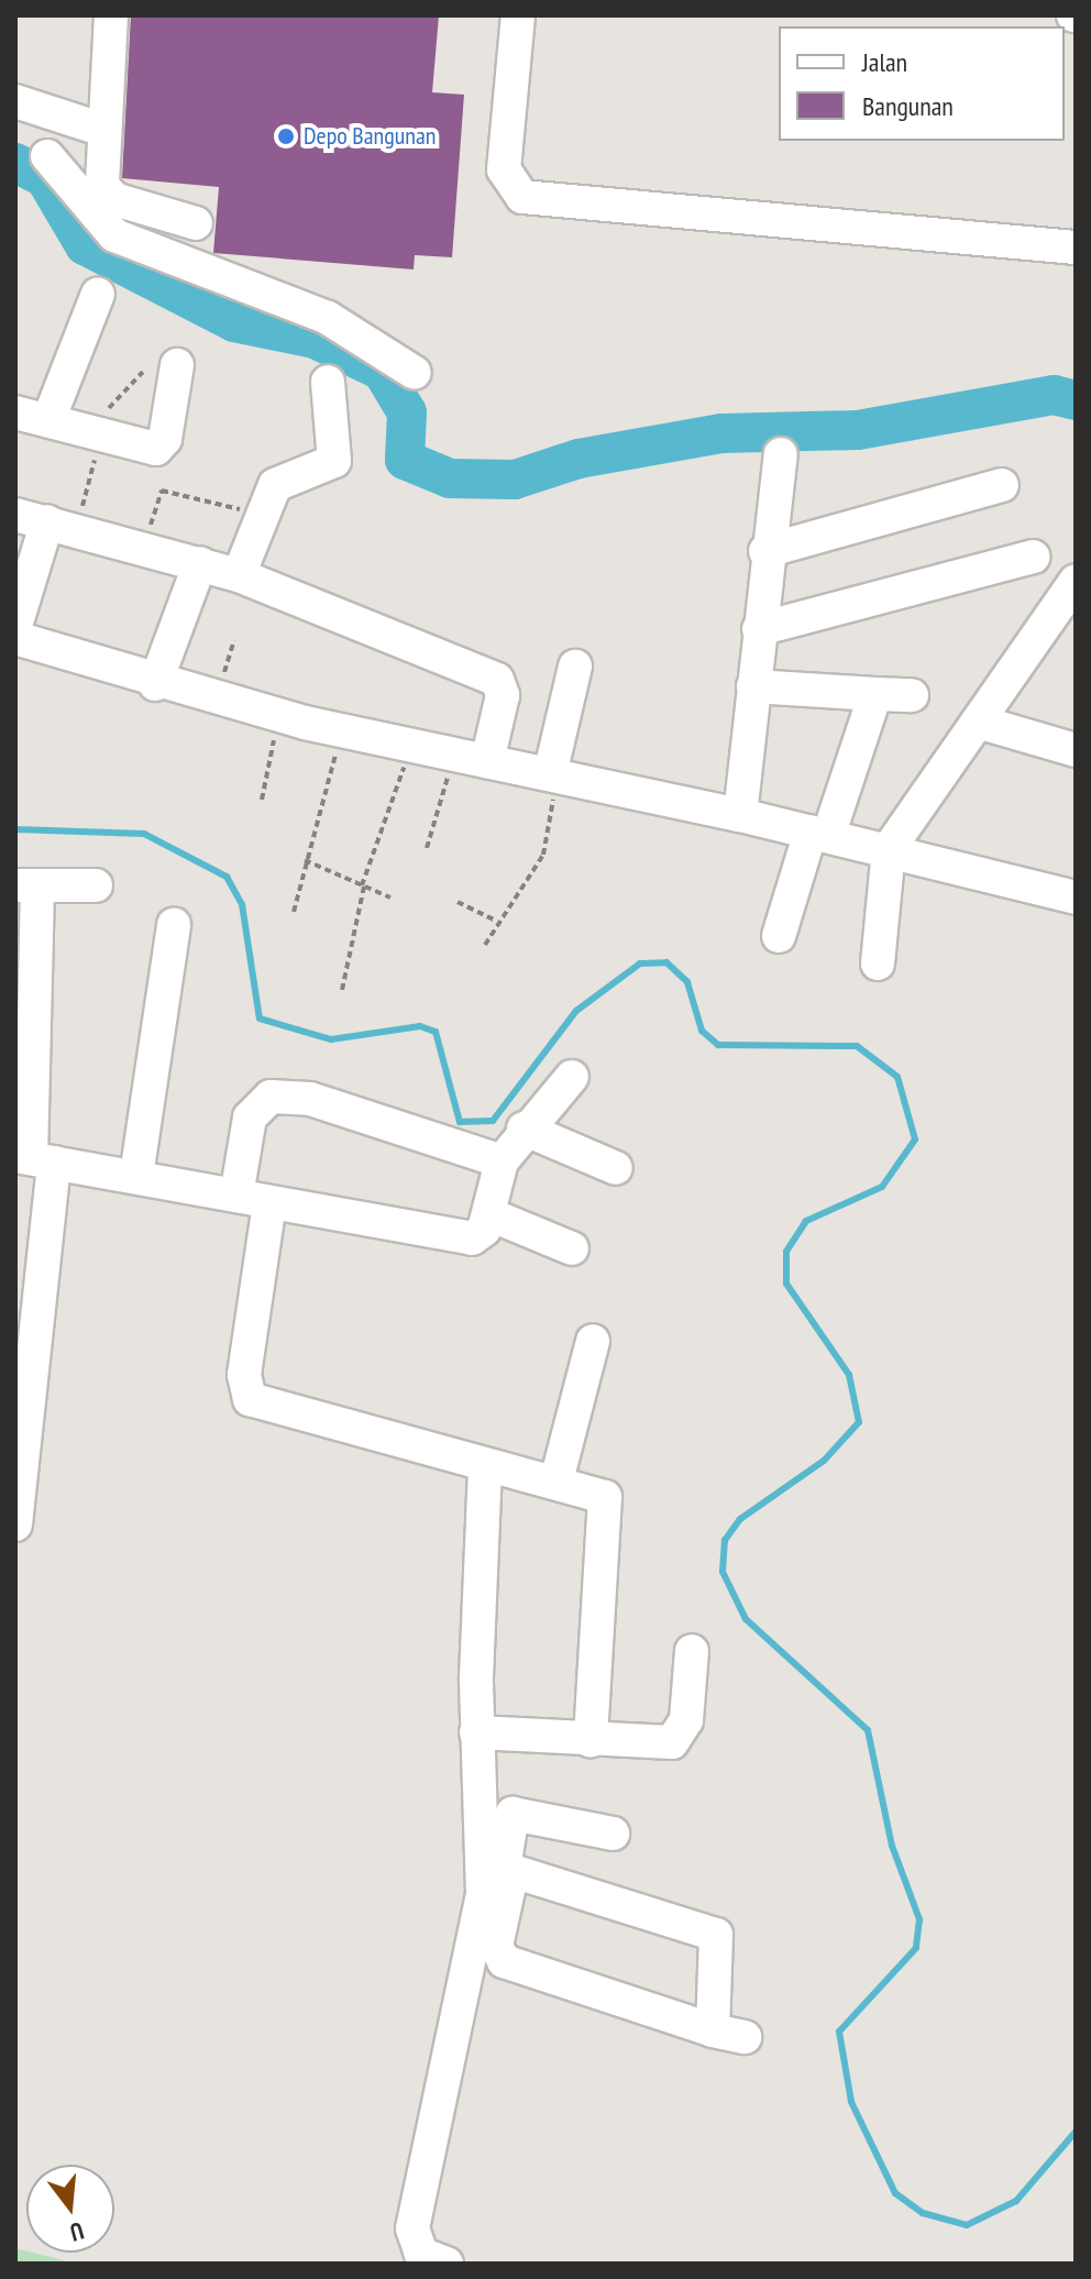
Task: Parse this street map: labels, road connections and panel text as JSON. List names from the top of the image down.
{
  "places": ["Depo Bangunan"],
  "legend": ["Jalan", "Bangunan"],
  "north": "bottom"
}
